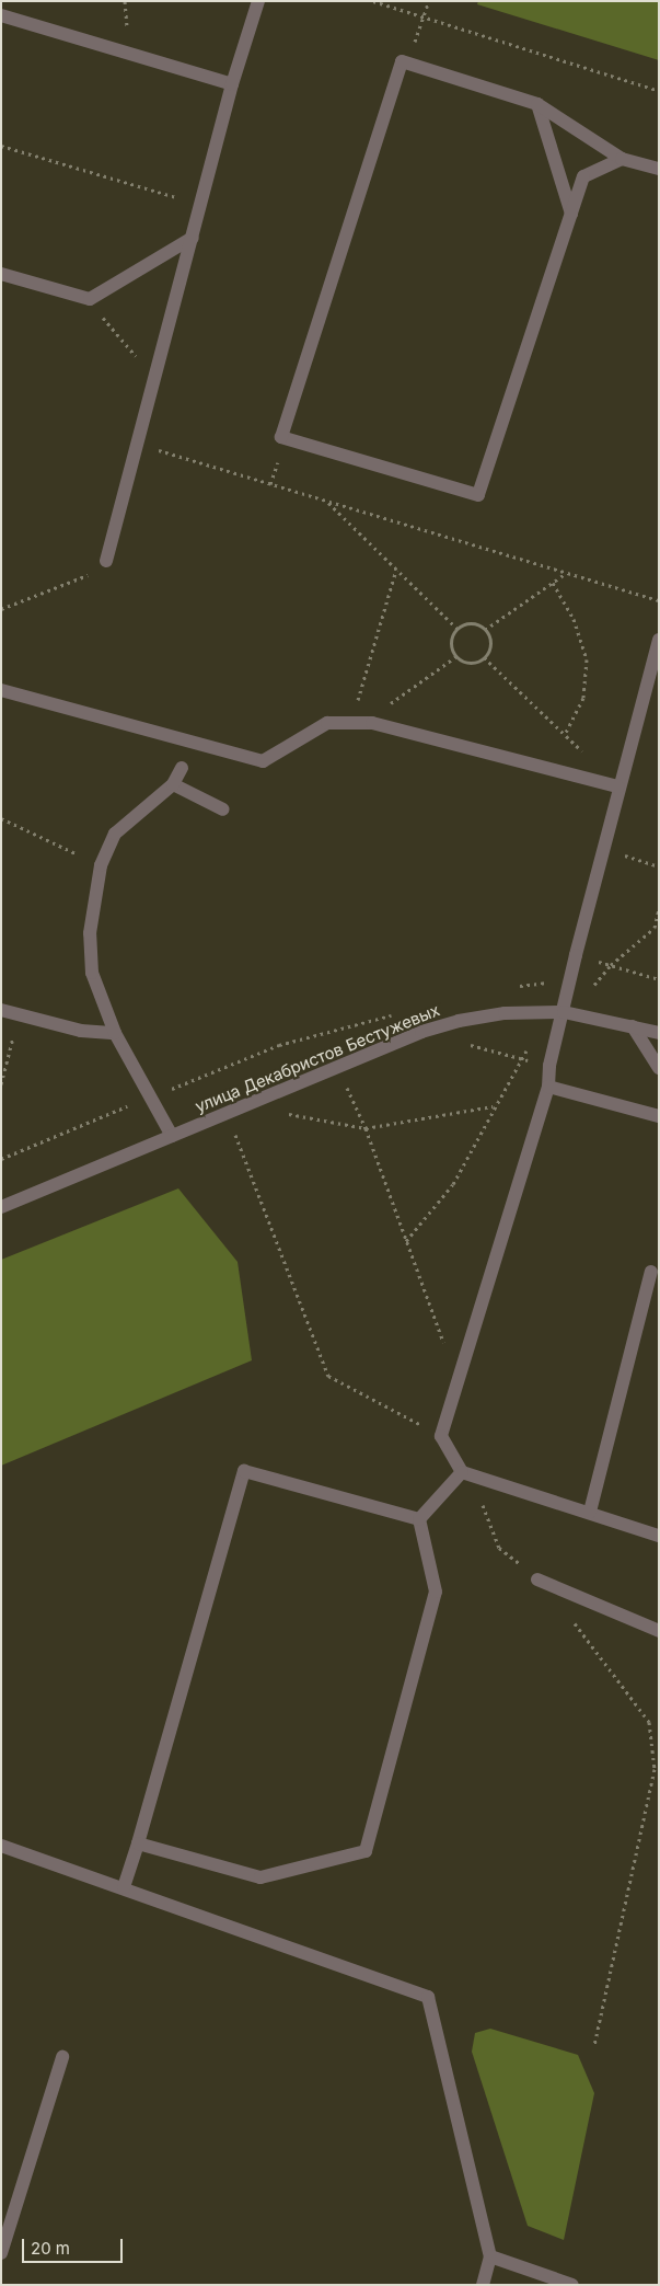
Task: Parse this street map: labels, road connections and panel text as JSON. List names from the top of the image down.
{
  "streets": {
    "street": ["улица Декабристов Бестужевых"]
  },
  "scale_bar": "20 m"
}
